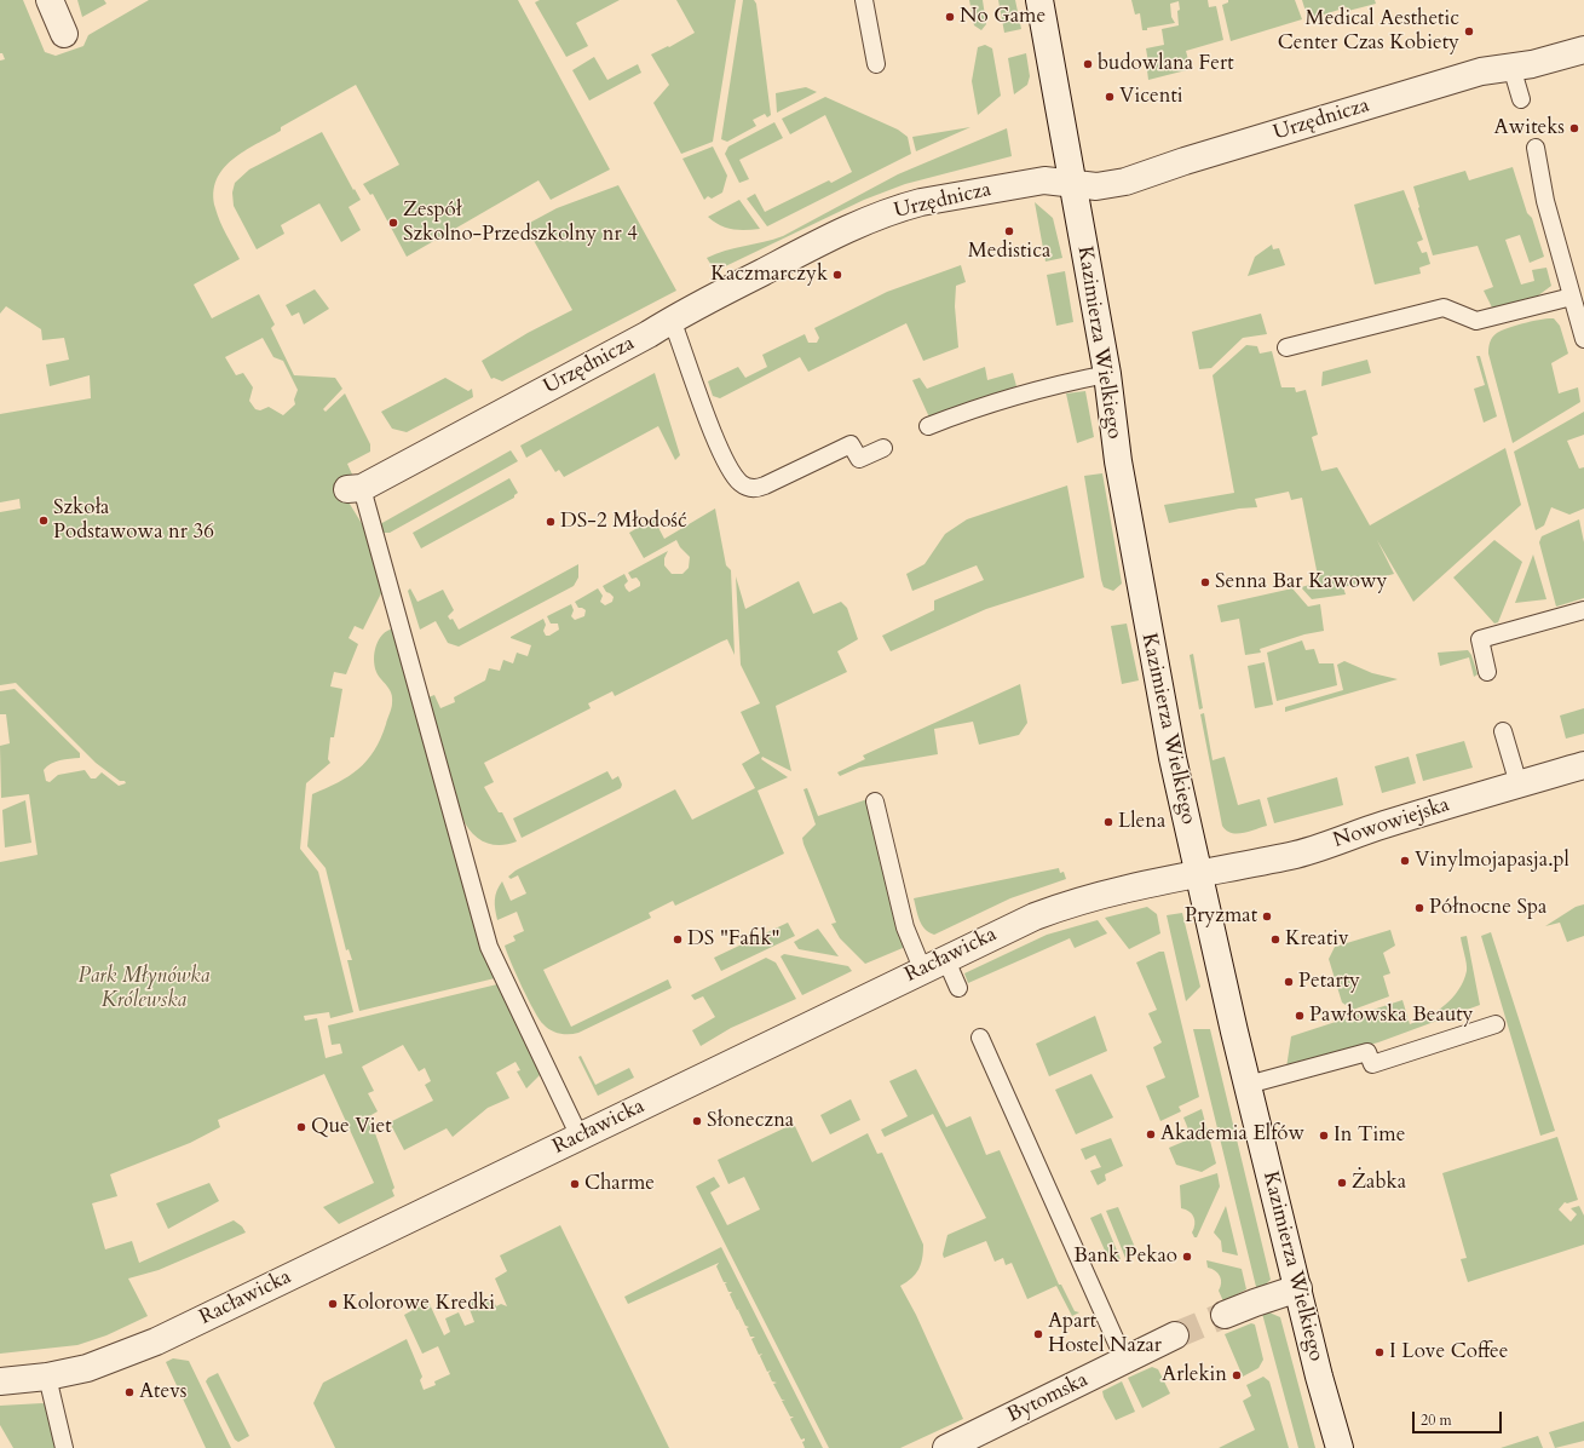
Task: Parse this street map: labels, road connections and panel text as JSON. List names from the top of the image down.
{
  "streets": {
    "street": [
      "Urzędnicza",
      "Kazimierza Wielkiego",
      "Nowowiejska",
      "Racławicka",
      "Bytomska"
    ]
  },
  "crossings": [
    ["Urzędnicza", "Kazimierza Wielkiego"],
    ["Kazimierza Wielkiego", "Nowowiejska"],
    ["Kazimierza Wielkiego", "Racławicka"],
    ["Nowowiejska", "Racławicka"]
  ],
  "parks": ["Park Młynówka Królewska"],
  "places": [
    "No Game",
    "Medical Aesthetic Center Czas Kobiety",
    "budowlana Fert",
    "Vicenti",
    "Awiteks",
    "Zespół Szkolno-Przedszkolny nr 4",
    "Medistica",
    "Kaczmarczyk",
    "Szkoła Podstawowa nr 36",
    "DS-2 Młodość",
    "Senna Bar Kawowy",
    "Llena",
    "Vinylmojapasja.pl",
    "Północne Spa",
    "Pryzmat",
    "DS \"Fafik\"",
    "Kreativ",
    "Petarty",
    "Pawłowska Beauty",
    "Słoneczna",
    "Que Viet",
    "Akademia Elfów",
    "In Time",
    "Żabka",
    "Charme",
    "Bank Pekao",
    "Kolorowe Kredki",
    "Apart Hostel Nazar",
    "I Love Coffee",
    "Arlekin",
    "Atevs"
  ],
  "scale_bar": "20 m"
}
